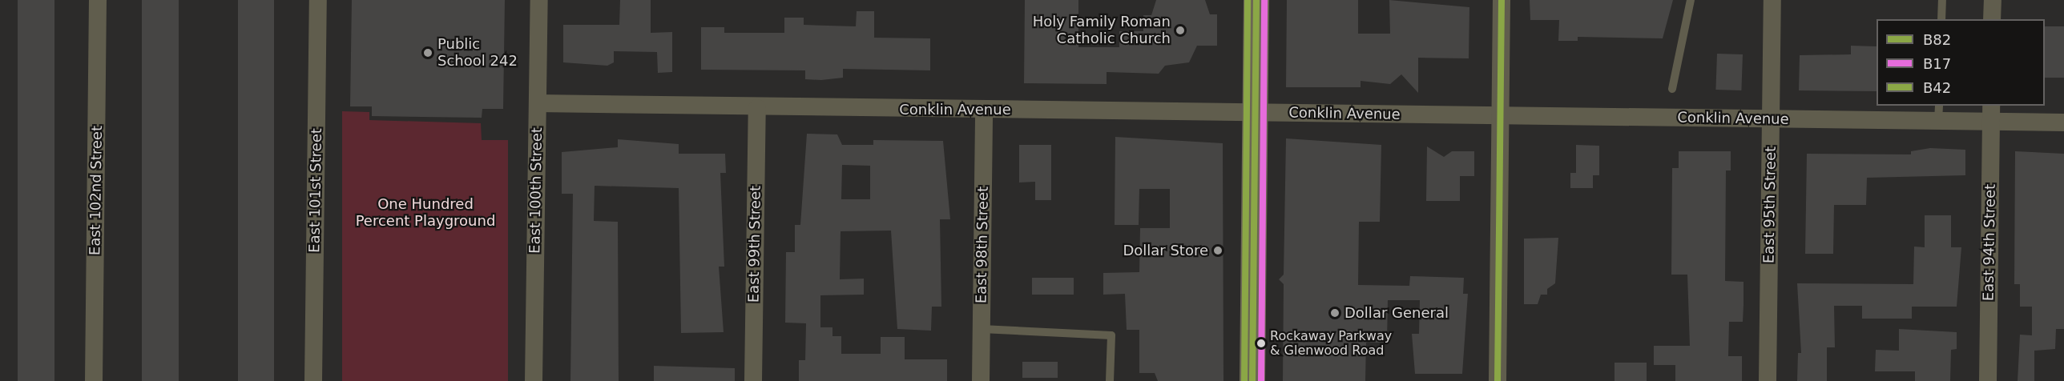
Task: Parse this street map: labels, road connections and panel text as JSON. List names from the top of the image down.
{
  "streets": {
    "street": [
      "Conklin Avenue",
      "East 102nd Street",
      "East 101st Street",
      "East 100th Street",
      "East 95th Street",
      "East 94th Street",
      "East 99th Street",
      "East 98th Street"
    ]
  },
  "crossings": [
    ["Conklin Avenue", "East 100th Street"],
    ["Conklin Avenue", "East 95th Street"],
    ["Conklin Avenue", "East 94th Street"],
    ["Conklin Avenue", "East 99th Street"],
    ["Conklin Avenue", "East 98th Street"]
  ],
  "parks": ["One Hundred Percent Playground"],
  "places": [
    "Holy Family Roman Catholic Church",
    "Public School 242",
    "Dollar Store",
    "Dollar General",
    "Rockaway Parkway & Glenwood Road"
  ],
  "lines": ["transit line B82", "transit line B17", "transit line B42"],
  "legend": ["B82", "B17", "B42"]
}
